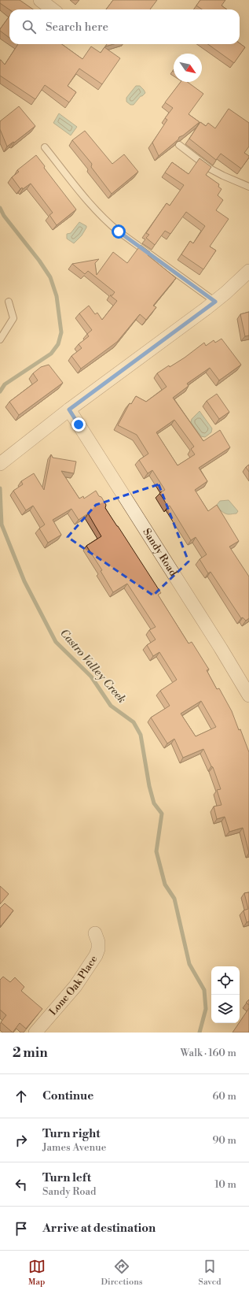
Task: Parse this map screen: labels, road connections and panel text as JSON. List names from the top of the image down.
{
  "streets": {
    "street": ["Sandy Road", "Lone Oak Place"]
  },
  "water": ["Castro Valley Creek"],
  "north": "bottom right",
  "page": {
    "search": "Search here",
    "heading": ["2 min", "Walk · 160 m"],
    "list": [
      ["Continue", "60 m"],
      ["Turn right", "James Avenue", "90 m"],
      ["Turn left", "Sandy Road", "10 m"],
      "Arrive at destination"
    ],
    "nav": ["Map", "Directions", "Saved"]
  }
}
